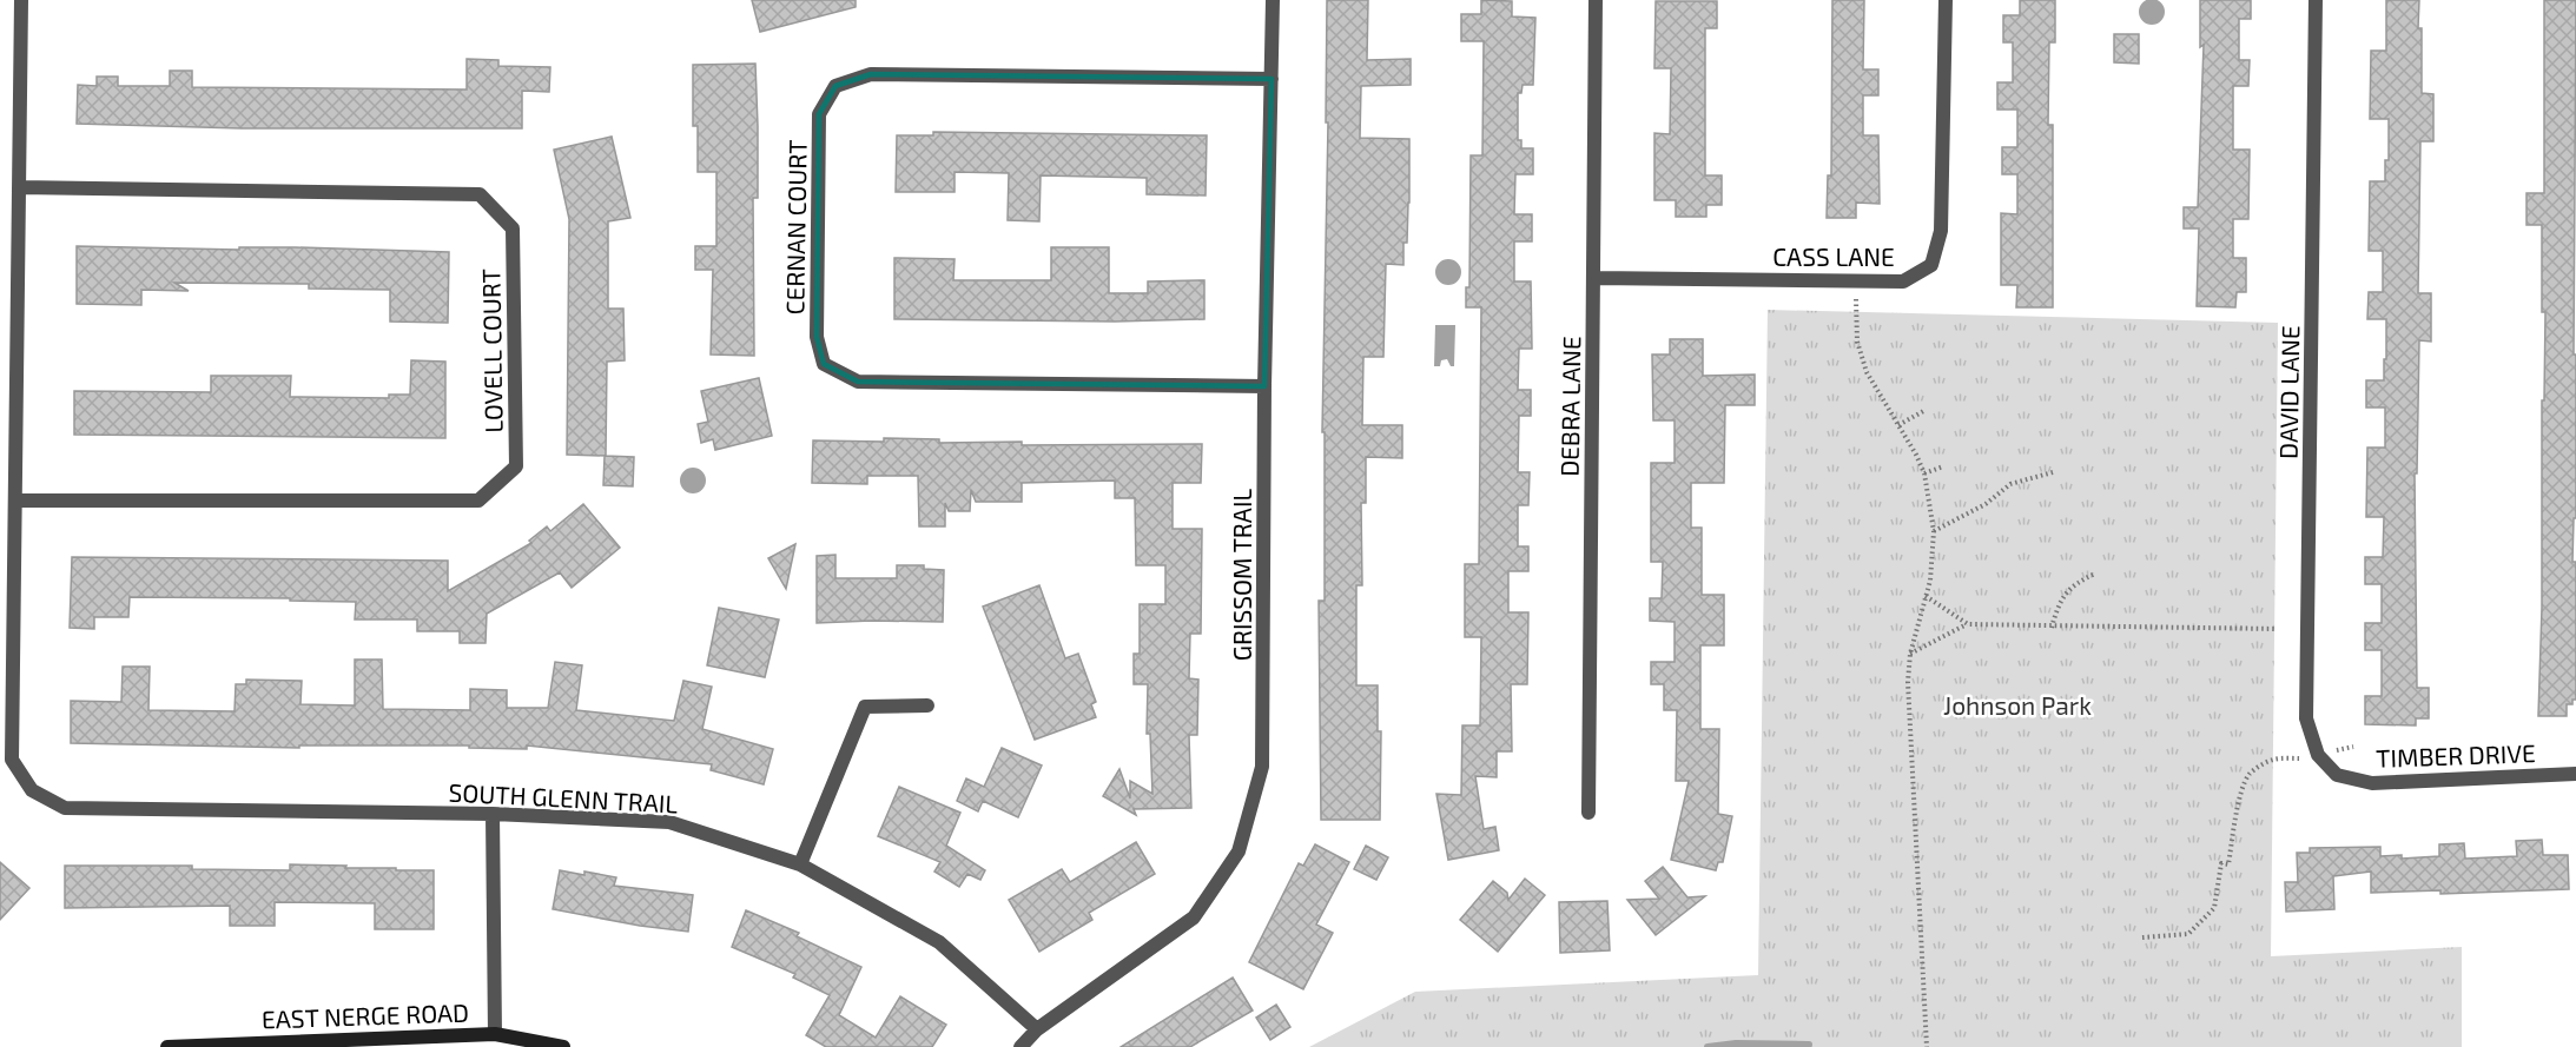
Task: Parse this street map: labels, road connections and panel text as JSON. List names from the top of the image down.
{
  "streets": {
    "main road": ["EAST NERGE ROAD"],
    "street": [
      "CERNAN COURT",
      "CASS LANE",
      "LOVELL COURT",
      "DAVID LANE",
      "DEBRA LANE",
      "GRISSOM TRAIL",
      "TIMBER DRIVE",
      "SOUTH GLENN TRAIL"
    ]
  },
  "crossings": [
    ["CERNAN COURT", "GRISSOM TRAIL"],
    ["CASS LANE", "DEBRA LANE"],
    ["LOVELL COURT", "SOUTH GLENN TRAIL"],
    ["DAVID LANE", "TIMBER DRIVE"],
    ["GRISSOM TRAIL", "SOUTH GLENN TRAIL"]
  ],
  "parks": ["Johnson Park"]
}
